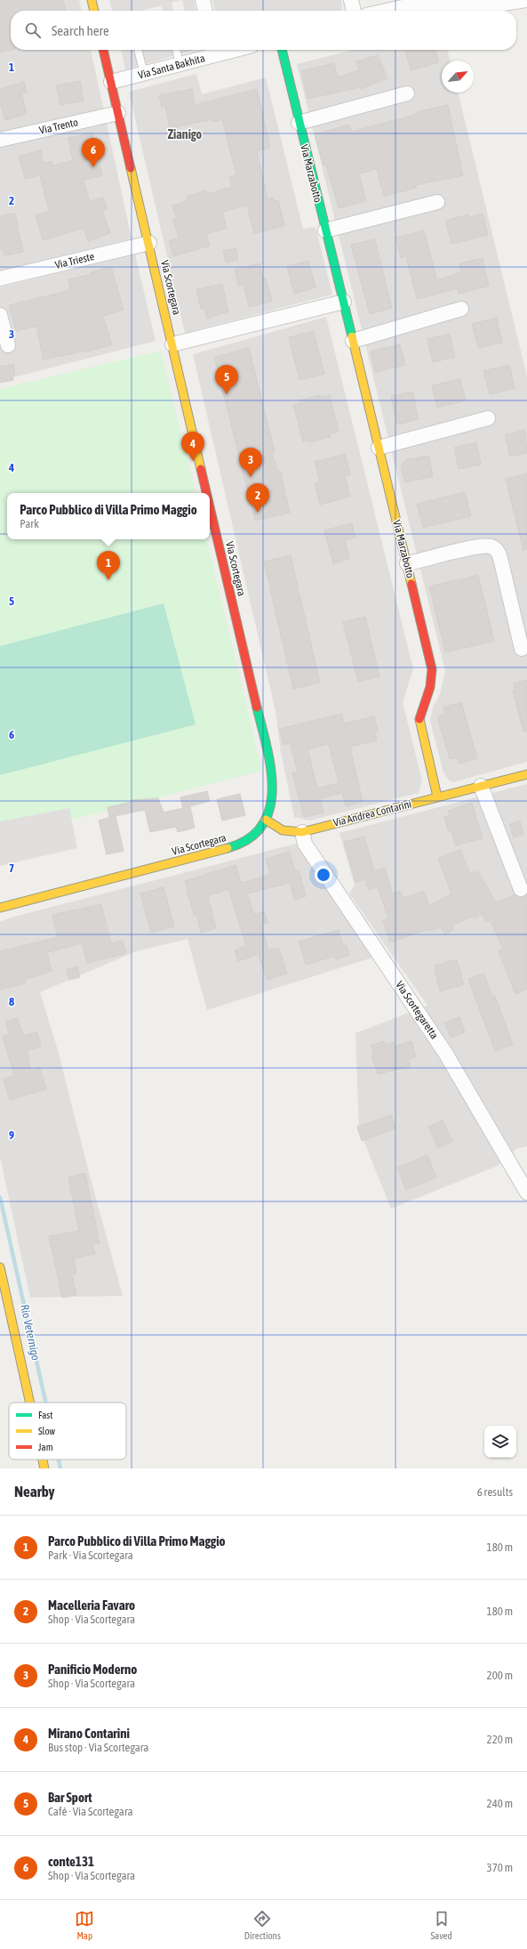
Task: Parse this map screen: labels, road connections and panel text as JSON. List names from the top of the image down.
{
  "streets": {
    "street": [
      "Via Santa Bakhita",
      "Via Trento",
      "Via Marzabotto",
      "Via Trieste",
      "Via Scortegara",
      "Via Andrea Contarini",
      "Via Scortegaretta"
    ]
  },
  "crossings": [
    ["Via Santa Bakhita", "Via Scortegara"],
    ["Via Trento", "Via Scortegara"],
    ["Via Marzabotto", "Via Andrea Contarini"],
    ["Via Trieste", "Via Scortegara"],
    ["Via Scortegara", "Via Andrea Contarini"],
    ["Via Andrea Contarini", "Via Scortegaretta"]
  ],
  "districts": ["Zianigo"],
  "water": ["Rio Veternigo"],
  "legend": ["Fast", "Slow", "Jam"],
  "north": "top right",
  "page": {
    "search": "Search here",
    "pins": [
      "6",
      "5",
      "4",
      "3",
      "2",
      "1"
    ],
    "popup": ["Parco Pubblico di Villa Primo Maggio", "Park"],
    "heading": ["Nearby", "6 results"],
    "list": [
      {
        "mark": "1",
        "name": "Parco Pubblico di Villa Primo Maggio",
        "note": "Park · Via Scortegara",
        "value": "180 m"
      },
      {
        "mark": "2",
        "name": "Macelleria Favaro",
        "note": "Shop · Via Scortegara",
        "value": "180 m"
      },
      {
        "mark": "3",
        "name": "Panificio Moderno",
        "note": "Shop · Via Scortegara",
        "value": "200 m"
      },
      {
        "mark": "4",
        "name": "Mirano Contarini",
        "note": "Bus stop · Via Scortegara",
        "value": "220 m"
      },
      {
        "mark": "5",
        "name": "Bar Sport",
        "note": "Café · Via Scortegara",
        "value": "240 m"
      },
      {
        "mark": "6",
        "name": "conte131",
        "note": "Shop · Via Scortegara",
        "value": "370 m"
      }
    ],
    "nav": ["Map", "Directions", "Saved"]
  },
  "grid": {
    "rows": [
      "1",
      "2",
      "3",
      "4",
      "5",
      "6",
      "7",
      "8",
      "9"
    ]
  }
}
